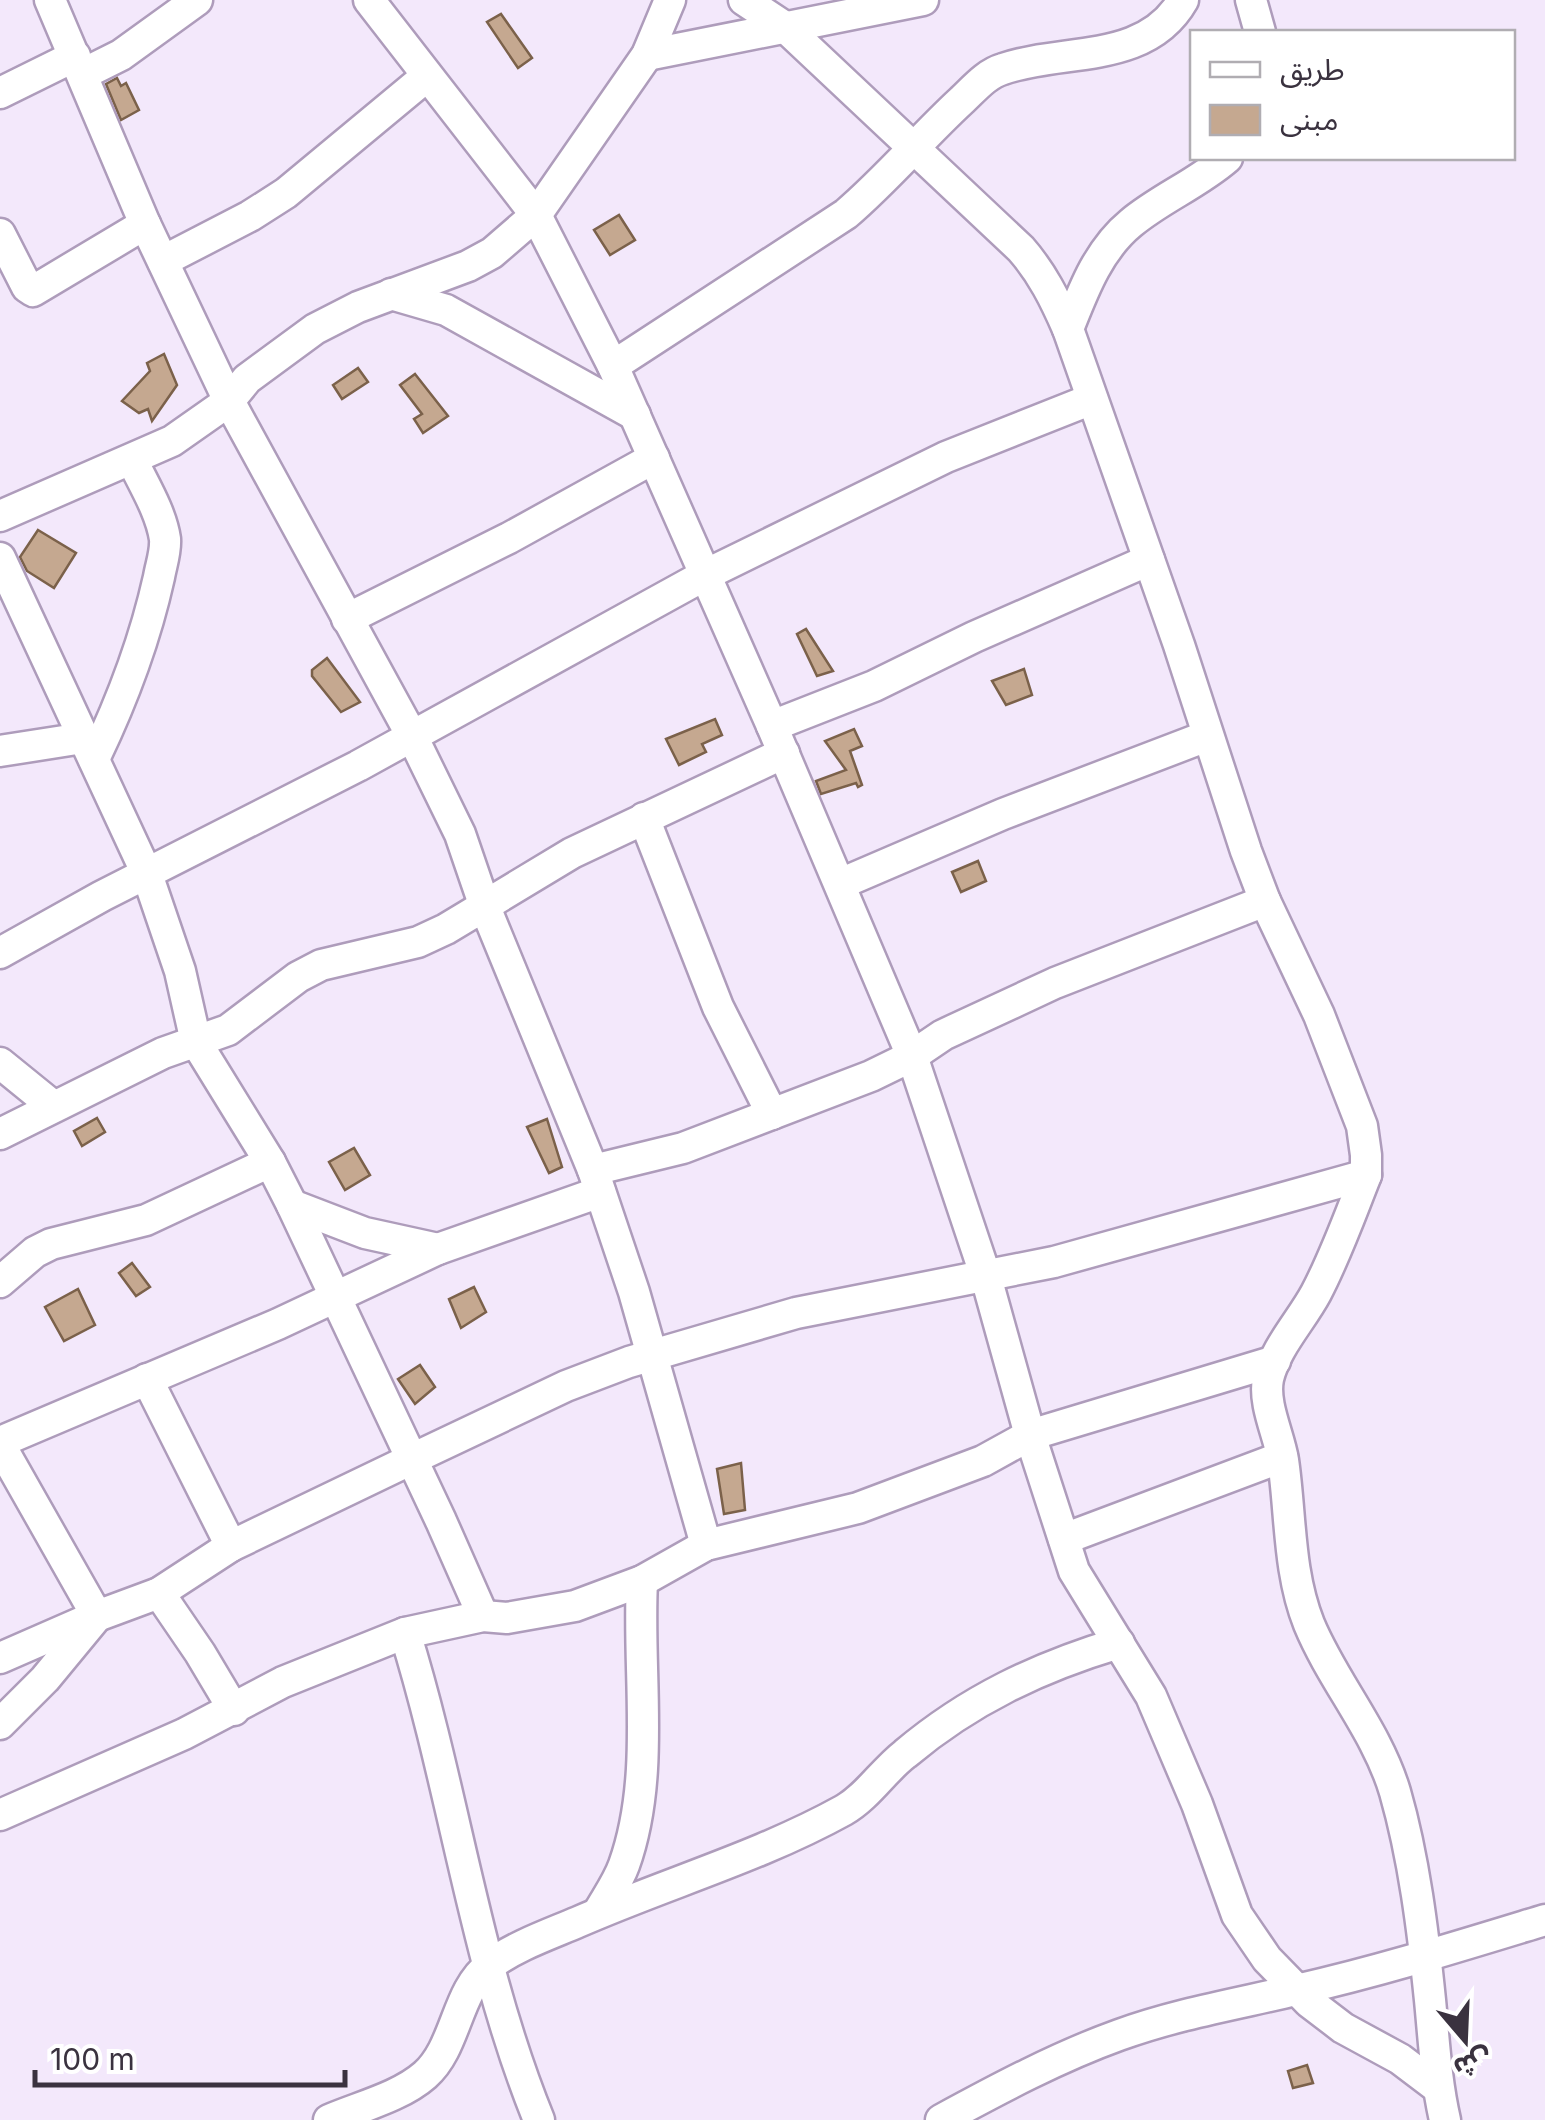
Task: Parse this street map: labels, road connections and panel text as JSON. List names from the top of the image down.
{
  "legend": ["طريق", "مبنى"],
  "scale_bar": "100 m",
  "north": "bottom"
}
